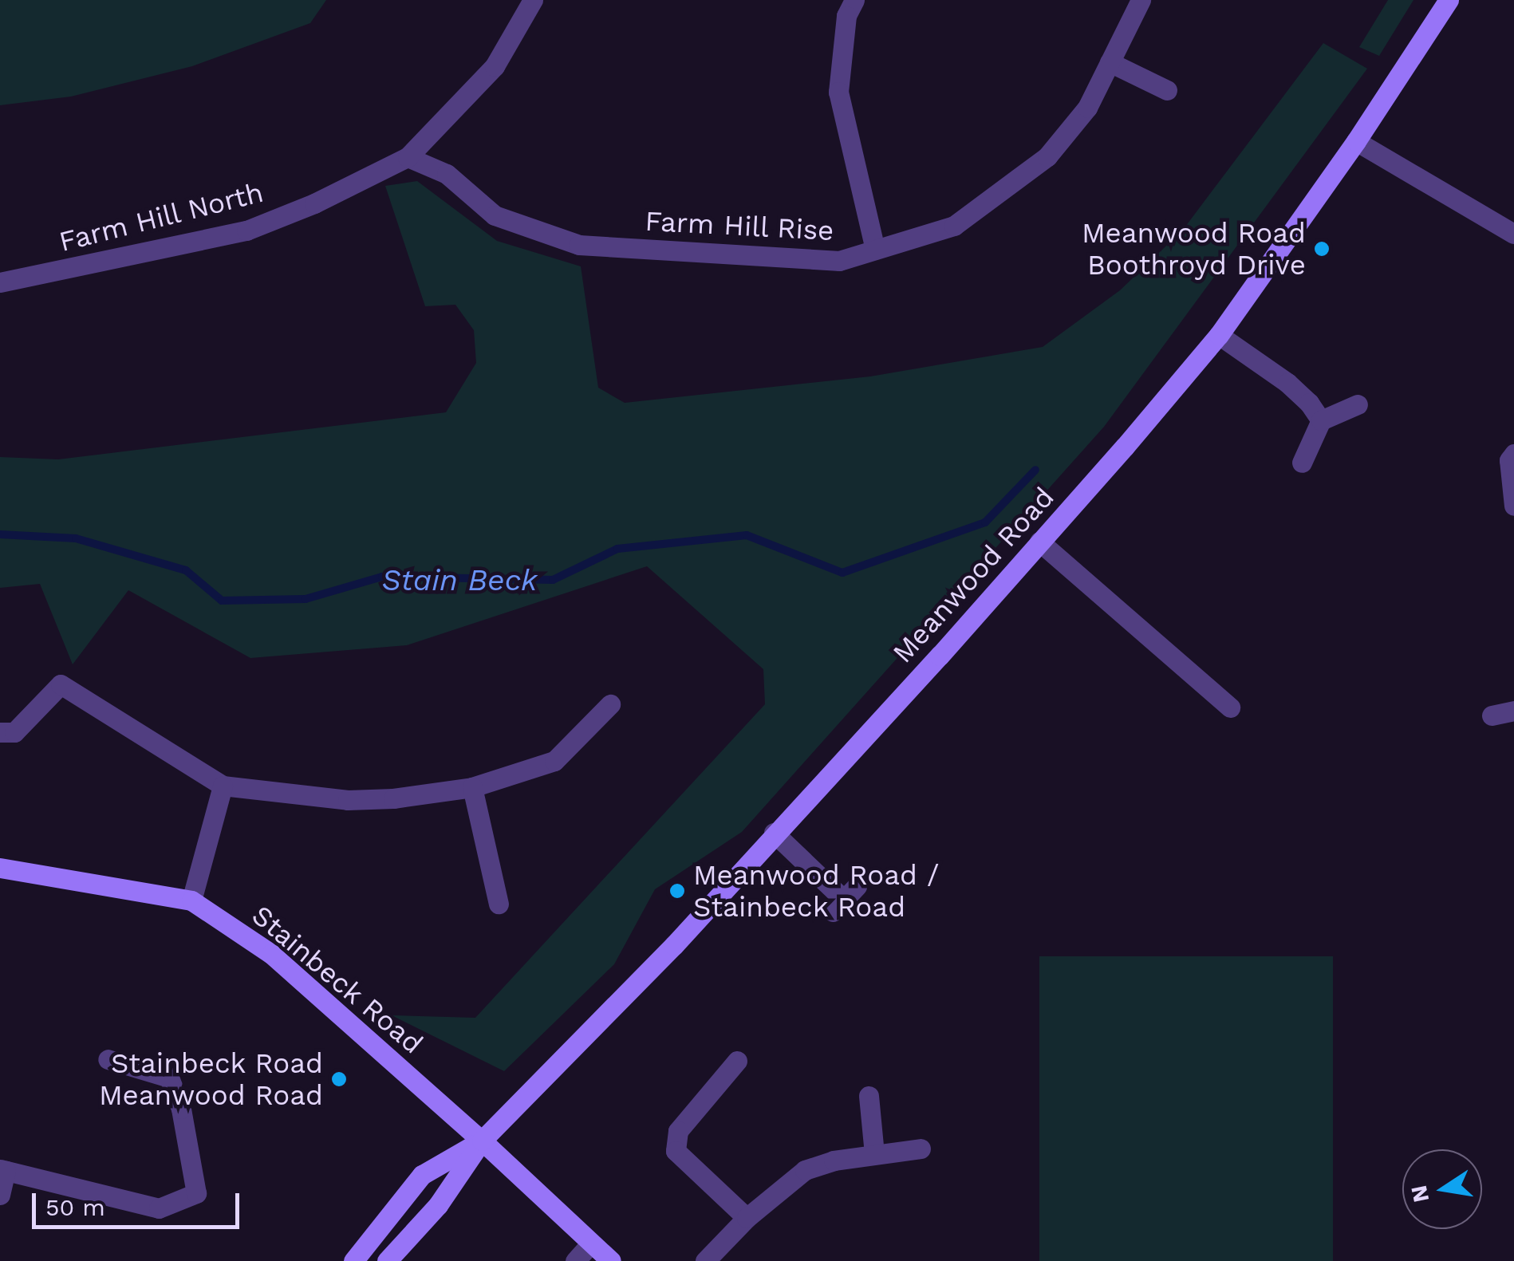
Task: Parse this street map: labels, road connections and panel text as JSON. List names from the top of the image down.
{
  "streets": {
    "street": [
      "Farm Hill North",
      "Farm Hill Rise",
      "Meanwood Road",
      "Stainbeck Road"
    ]
  },
  "crossings": [
    ["Farm Hill North", "Farm Hill Rise"],
    ["Meanwood Road", "Stainbeck Road"]
  ],
  "water": ["Stain Beck"],
  "places": ["Meanwood Road Boothroyd Drive", "Meanwood Road / Stainbeck Road", "Stainbeck Road Meanwood Road"],
  "scale_bar": "50 m",
  "north": "left"
}
